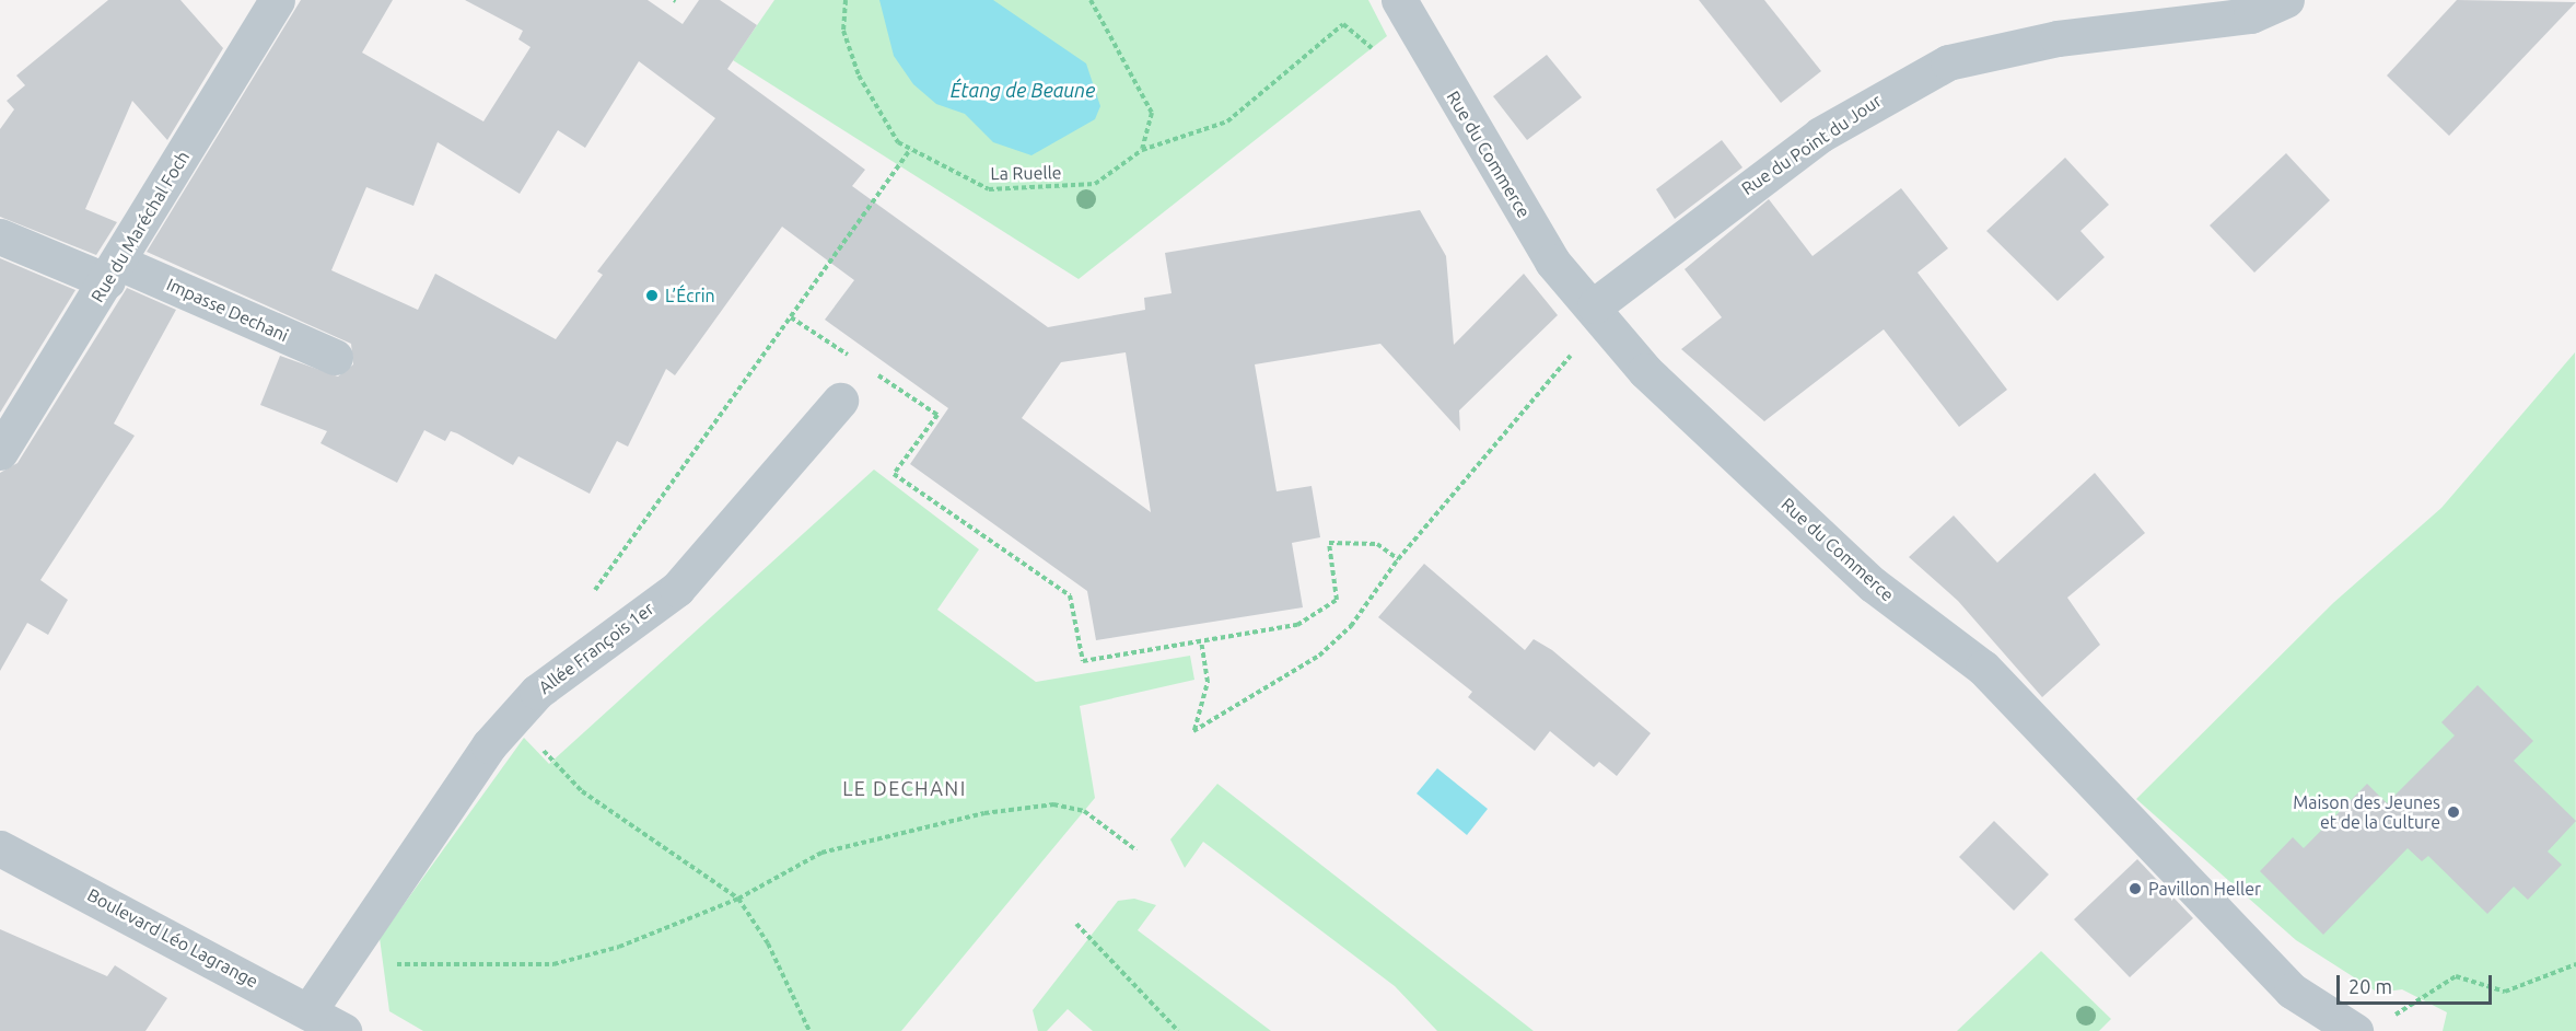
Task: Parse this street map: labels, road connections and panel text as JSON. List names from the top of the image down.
{
  "streets": {
    "street": [
      "Rue du Point du Jour",
      "Rue du Commerce",
      "Rue du Maréchal Foch",
      "Impasse Dechani",
      "Allée François 1er",
      "Boulevard Léo Lagrange"
    ],
    "path": ["La Ruelle"]
  },
  "crossings": [
    ["Rue du Point du Jour", "Rue du Commerce"],
    ["Rue du Commerce", "La Ruelle"],
    ["Rue du Maréchal Foch", "Impasse Dechani"],
    ["Allée François 1er", "Boulevard Léo Lagrange"]
  ],
  "districts": ["LE DECHANI"],
  "water": ["Étang de Beaune"],
  "places": ["L’Écrin", "Maison des Jeunes et de la Culture", "Pavillon Heller"],
  "scale_bar": "20 m"
}
